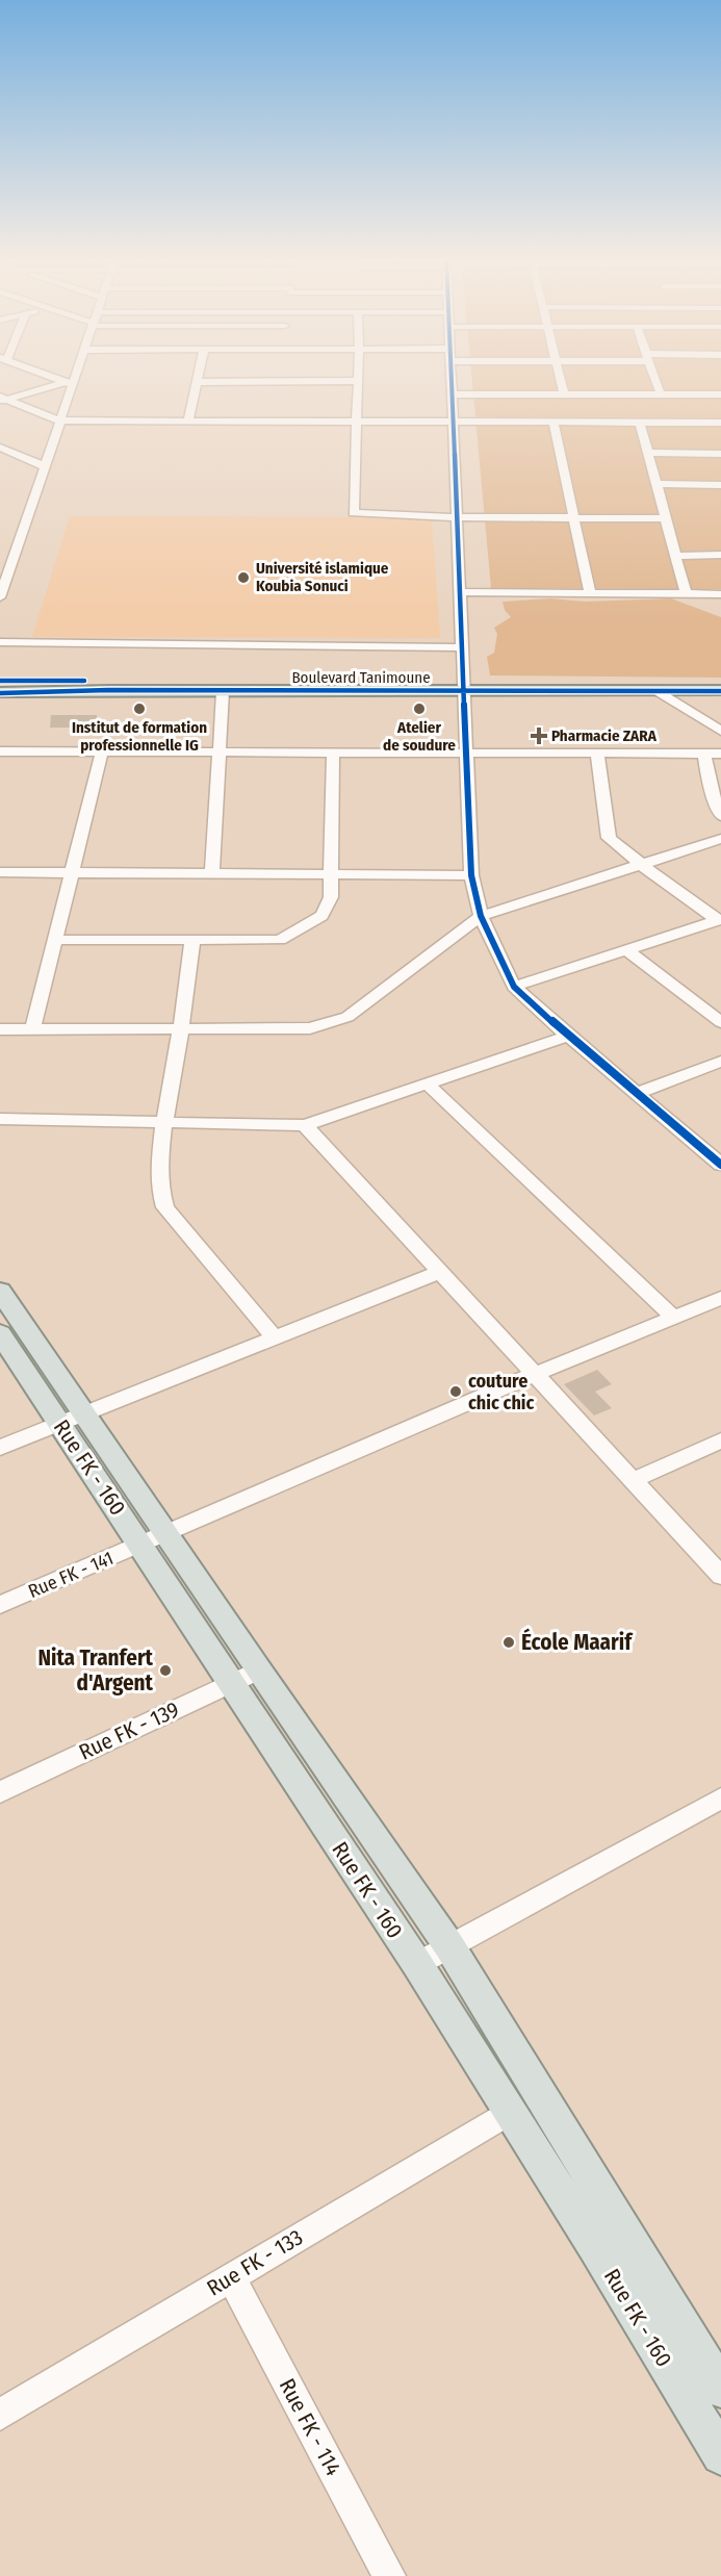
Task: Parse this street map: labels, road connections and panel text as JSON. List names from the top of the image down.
{
  "streets": {
    "main road": ["Boulevard Tanimoune", "Rue FK - 160"],
    "street": [
      "Rue FK - 141",
      "Rue FK - 139",
      "Rue FK - 133",
      "Rue FK - 114"
    ]
  },
  "crossings": [
    ["Rue FK - 160", "Rue FK - 141"],
    ["Rue FK - 160", "Rue FK - 139"],
    ["Rue FK - 160", "Rue FK - 133"],
    ["Rue FK - 133", "Rue FK - 114"]
  ],
  "places": {
    "other": [
      "Université islamique Koubia Sonuci",
      "Institut de formation professionnelle IG",
      "Atelier de soudure",
      "couture chic chic",
      "École Maarif",
      "Nita Tranfert d'Argent"
    ],
    "health": ["Pharmacie ZARA"]
  }
}
